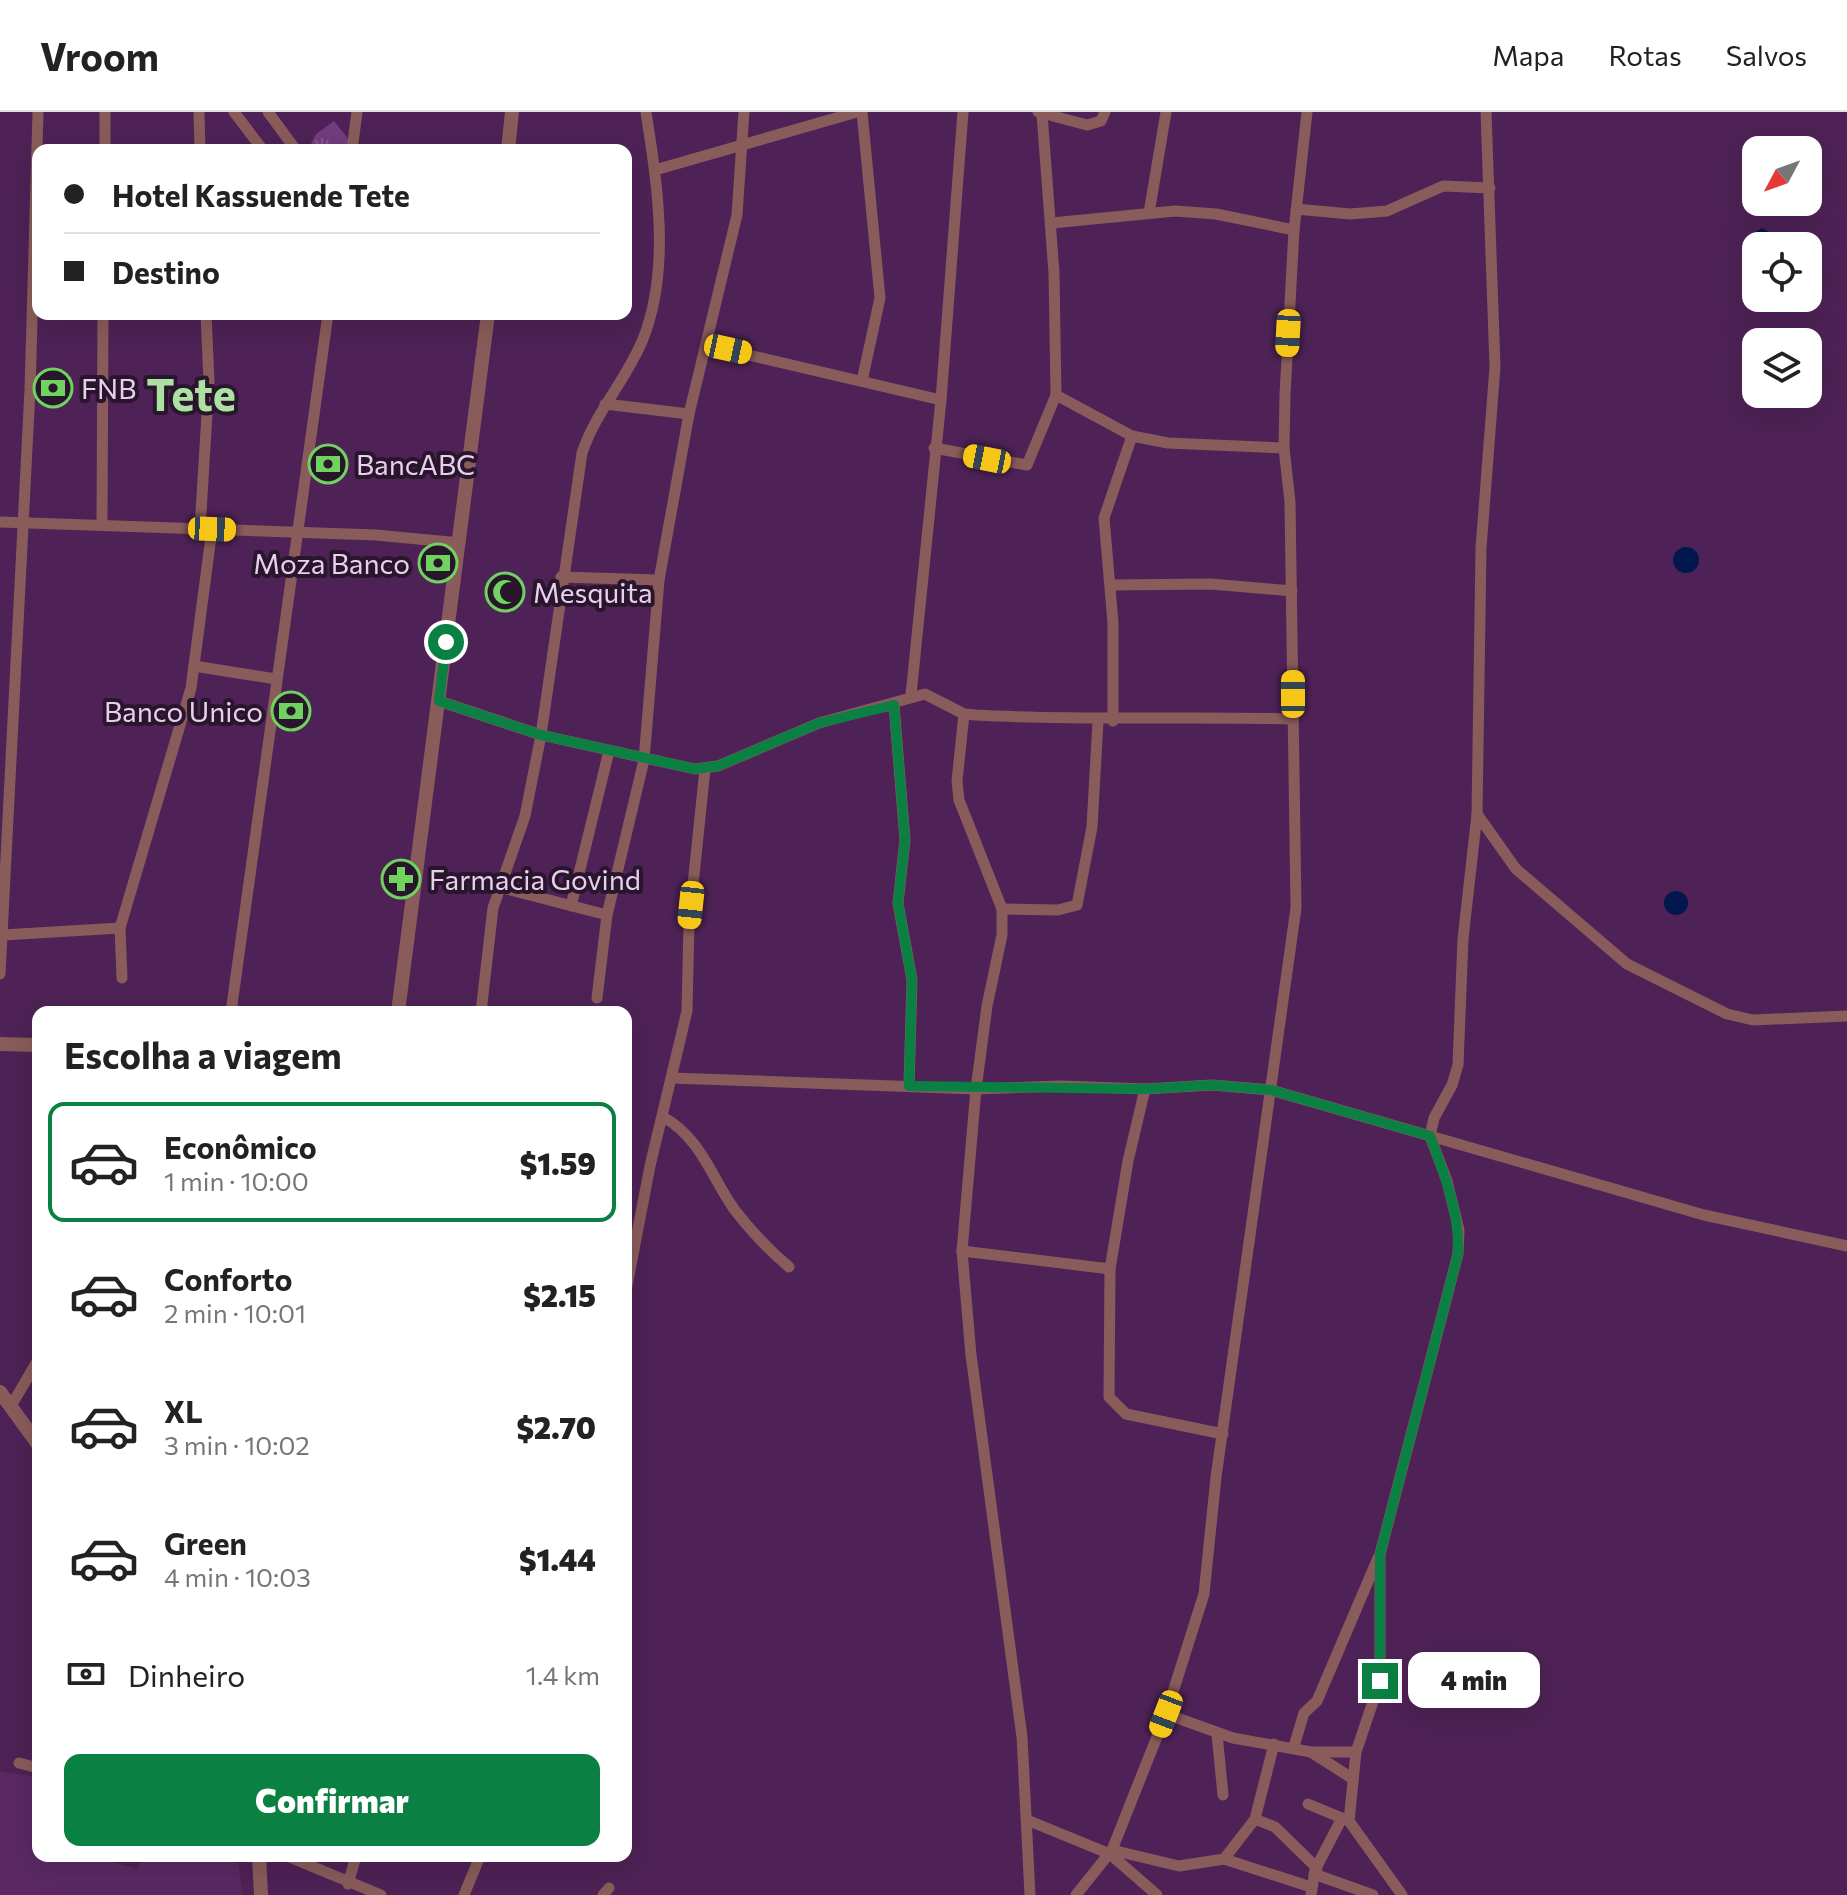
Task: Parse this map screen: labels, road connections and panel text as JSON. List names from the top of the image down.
{
  "districts": ["Tete"],
  "places": {
    "bank": [
      "FNB",
      "BancABC",
      "Moza Banco",
      "Banco Unico"
    ],
    "mosque": ["Mesquita"],
    "pharmacy": ["Farmacia Govind"]
  },
  "north": "bottom left",
  "page": {
    "header": "Vroom",
    "nav": ["Mapa", "Rotas", "Salvos"],
    "banner": ["Hotel Kassuende Tete", "Destino"],
    "heading": "Escolha a viagem",
    "list": [
      {
        "name": "Econômico",
        "note": "1 min · 10:00",
        "value": "$1.59"
      },
      {
        "name": "Conforto",
        "note": "2 min · 10:01",
        "value": "$2.15"
      },
      {
        "name": "XL",
        "note": "3 min · 10:02",
        "value": "$2.70"
      },
      {
        "name": "Green",
        "note": "4 min · 10:03",
        "value": "$1.44"
      }
    ],
    "pay": ["Dinheiro", "1.4 km"],
    "bubble": "4 min",
    "buttons": "Confirmar"
  }
}
